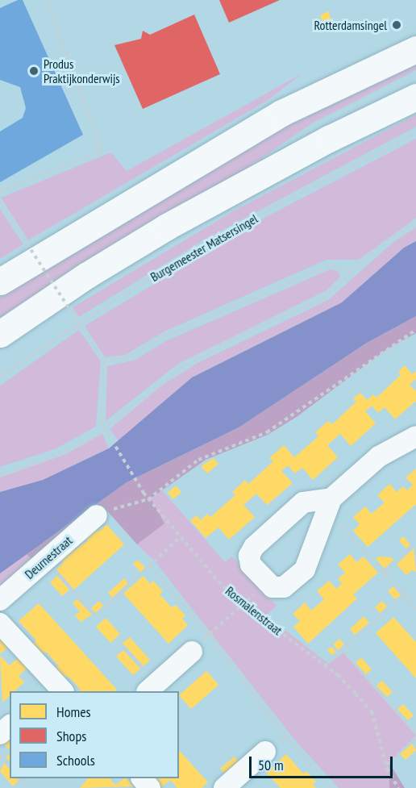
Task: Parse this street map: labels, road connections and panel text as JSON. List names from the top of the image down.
{
  "streets": {
    "street": ["Deurnestraat"],
    "path": ["Burgemeester Matsersingel", "Rosmalenstraat"]
  },
  "places": ["Rotterdamsingel", "Produs Praktijkonderwijs"],
  "legend": ["Homes", "Shops", "Schools"],
  "scale_bar": "50 m"
}
